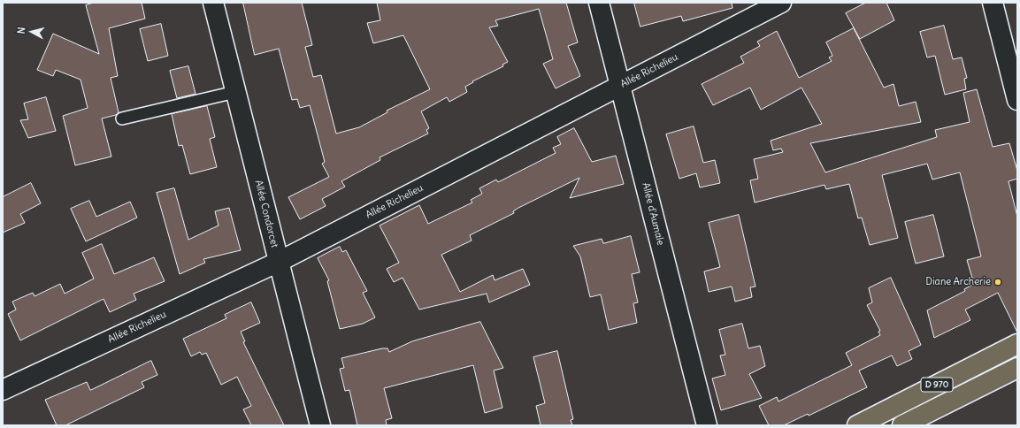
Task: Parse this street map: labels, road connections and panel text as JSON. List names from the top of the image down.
{
  "streets": {
    "main road": ["D 970"],
    "street": ["Allée Richelieu", "Allée Condorcet", "Allée d'Aumale"]
  },
  "crossings": [
    ["Allée Richelieu", "Allée Condorcet"],
    ["Allée Richelieu", "Allée d'Aumale"]
  ],
  "places": ["Diane Archerie"],
  "north": "left"
}
